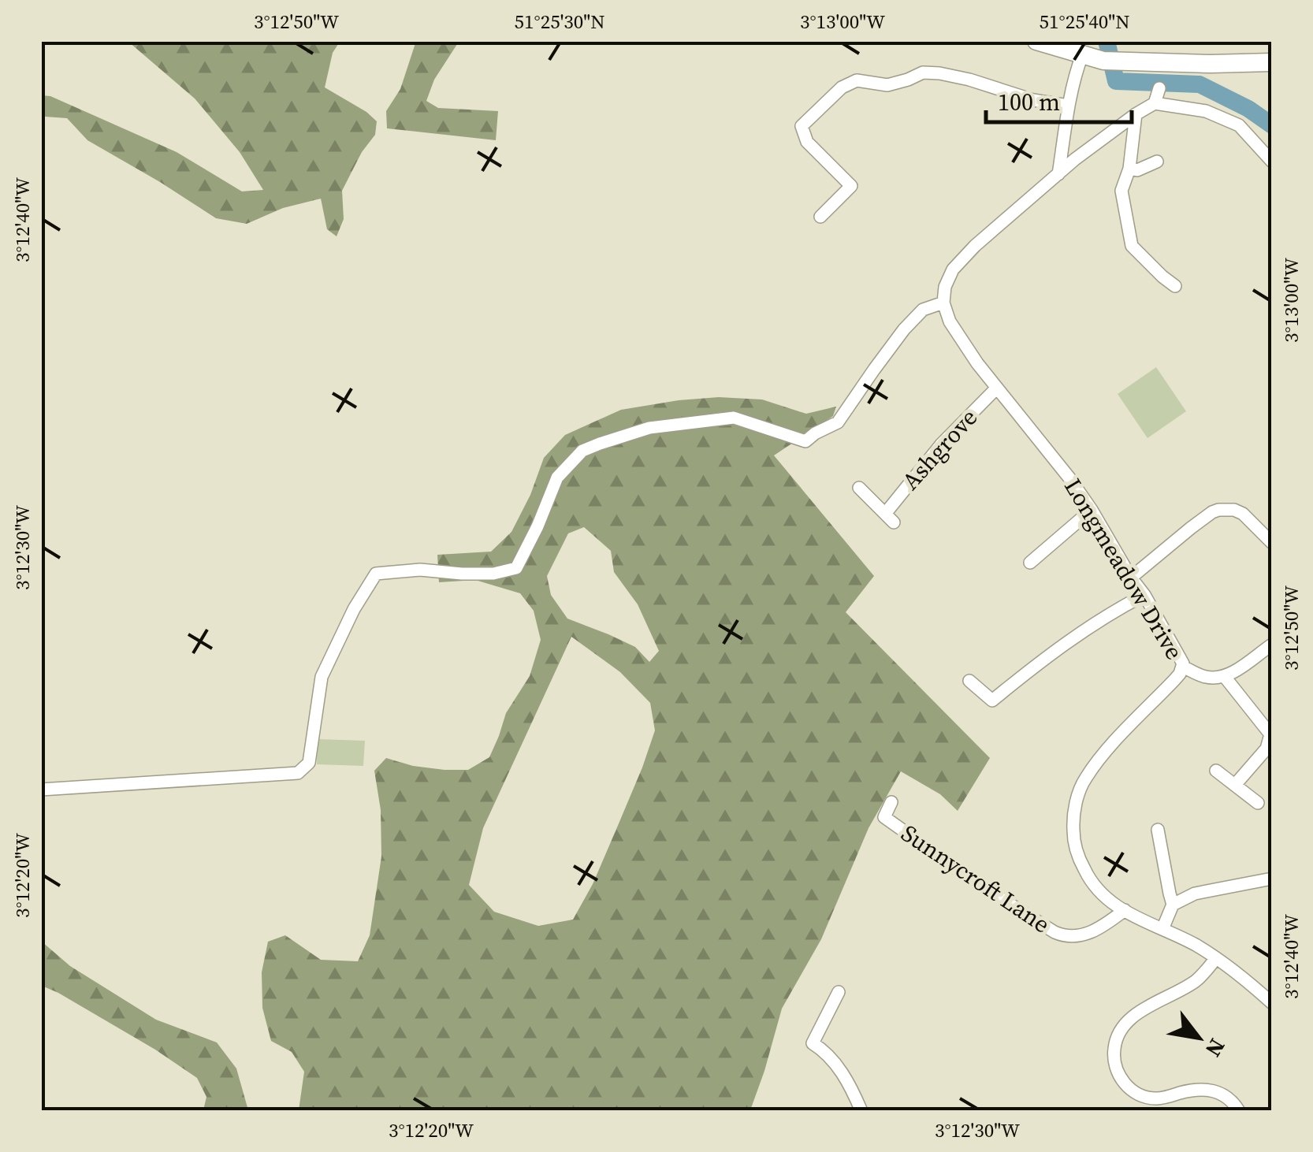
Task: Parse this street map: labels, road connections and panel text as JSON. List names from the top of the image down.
{
  "streets": {
    "street": ["Ashgrove", "Longmeadow Drive", "Sunnycroft Lane"]
  },
  "crossings": [
    ["Ashgrove", "Longmeadow Drive"],
    ["Longmeadow Drive", "Sunnycroft Lane"]
  ],
  "scale_bar": "100 m",
  "north": "bottom right",
  "coordinates": [
    "3°12'50\"W",
    "51°25'30\"N",
    "3°13'00\"W",
    "51°25'40\"N",
    "3°12'40\"W",
    "3°12'30\"W",
    "3°12'20\"W"
  ]
}
